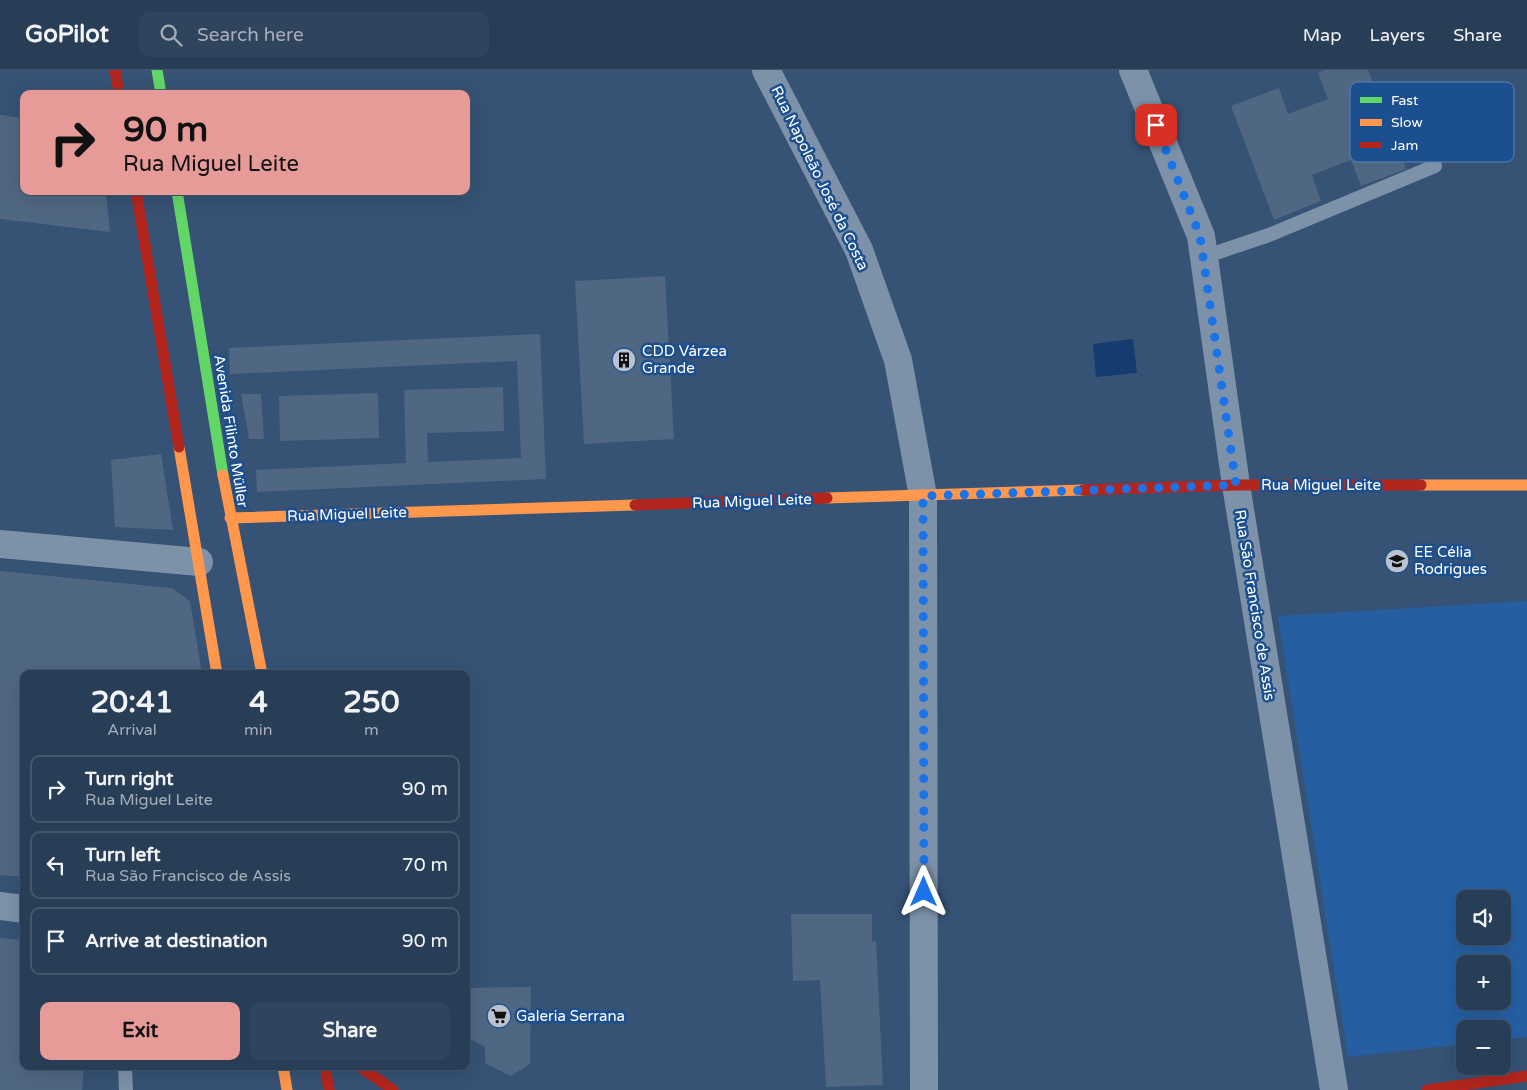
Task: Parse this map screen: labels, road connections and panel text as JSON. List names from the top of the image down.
{
  "streets": {
    "main road": ["Avenida Filinto Müller", "Rua Miguel Leite"],
    "street": ["Rua Napoleão José da Costa", "Rua São Francisco de Assis"]
  },
  "crossings": [
    ["Rua Napoleão José da Costa", "Rua Miguel Leite"],
    ["Avenida Filinto Müller", "Rua Miguel Leite"],
    ["Rua Miguel Leite", "Rua São Francisco de Assis"]
  ],
  "places": {
    "building": ["CDD Várzea Grande"],
    "school or university": ["EE Célia Rodrigues"],
    "supermarket": ["Galeria Serrana"]
  },
  "legend": ["Fast", "Slow", "Jam"],
  "page": {
    "header": "GoPilot",
    "search": "Search here",
    "nav": ["Map", "Layers", "Share"],
    "turn": ["90 m", "Rua Miguel Leite"],
    "eta": [
      "20:41",
      "Arrival",
      "4",
      "min",
      "250",
      "m"
    ],
    "list": [
      {
        "name": "Turn right",
        "note": "Rua Miguel Leite",
        "value": "90 m"
      },
      {
        "name": "Turn left",
        "note": "Rua São Francisco de Assis",
        "value": "70 m"
      },
      {
        "name": "Arrive at destination",
        "value": "90 m"
      }
    ],
    "map_buttons": ["+", "−"],
    "buttons": ["Exit", "Share"]
  }
}
